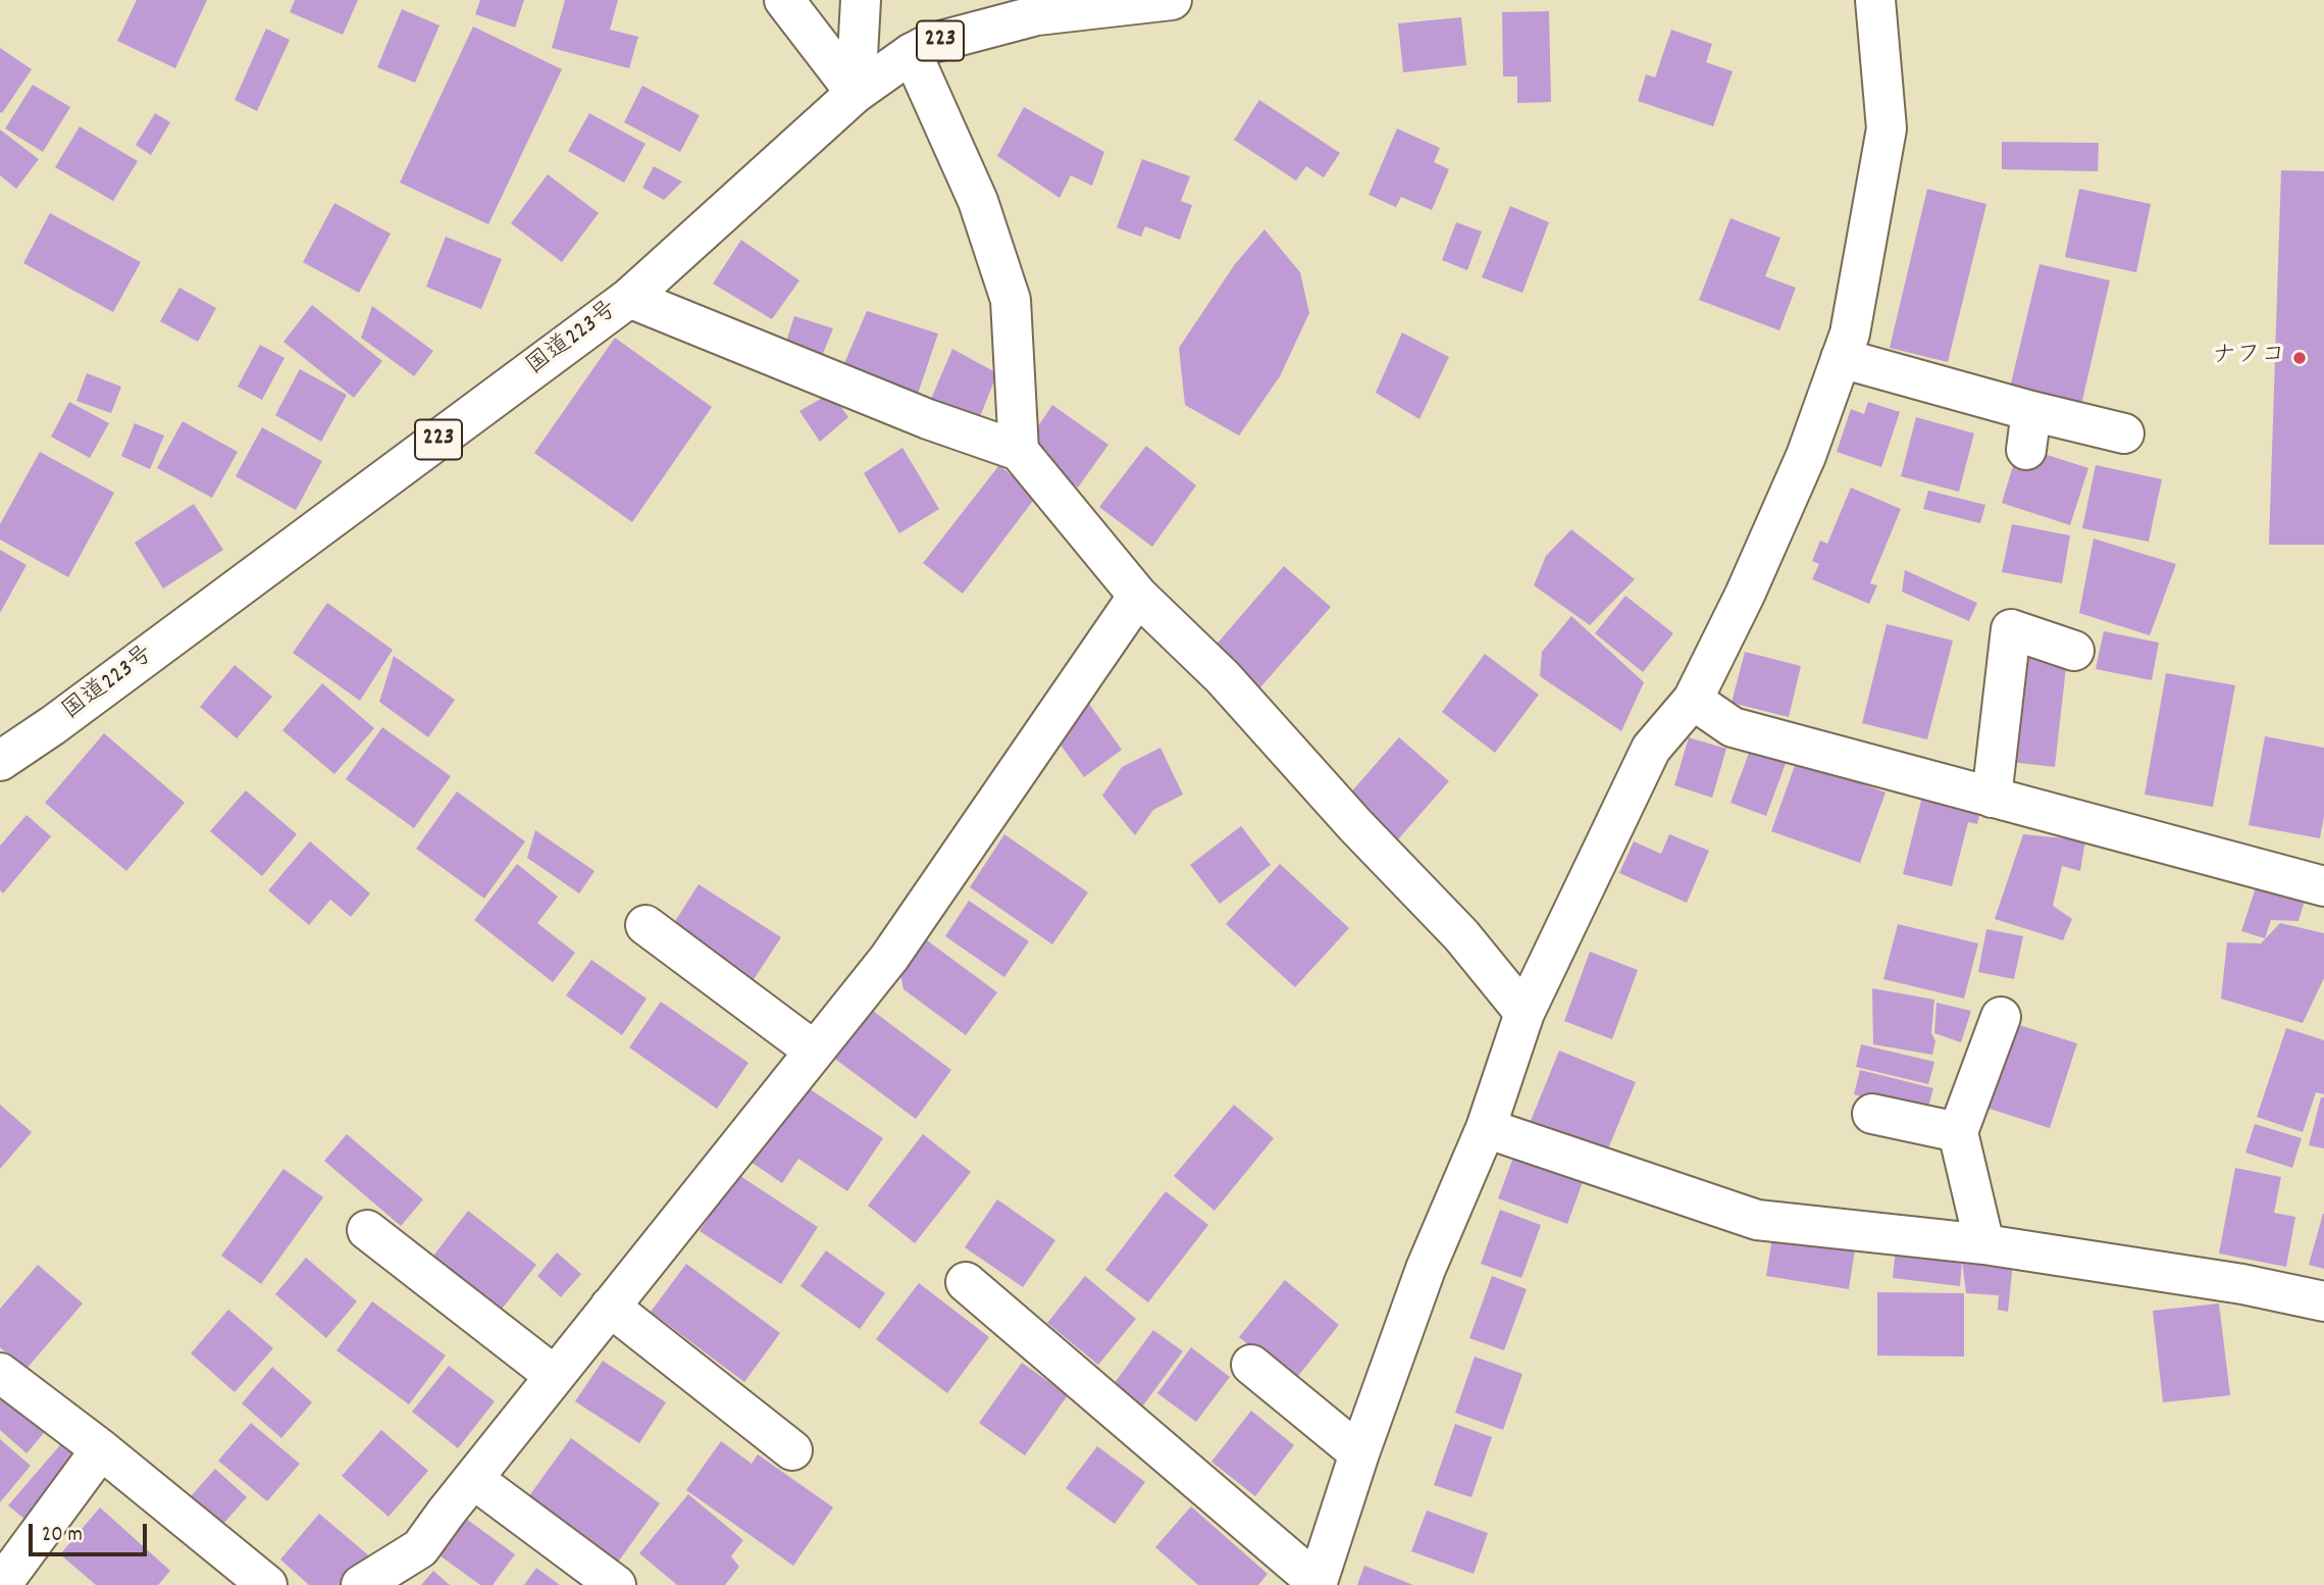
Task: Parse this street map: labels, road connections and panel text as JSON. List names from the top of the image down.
{
  "streets": {
    "main road": ["223", "国道223号"]
  },
  "places": ["ナフコ"],
  "scale_bar": "20 m"
}
